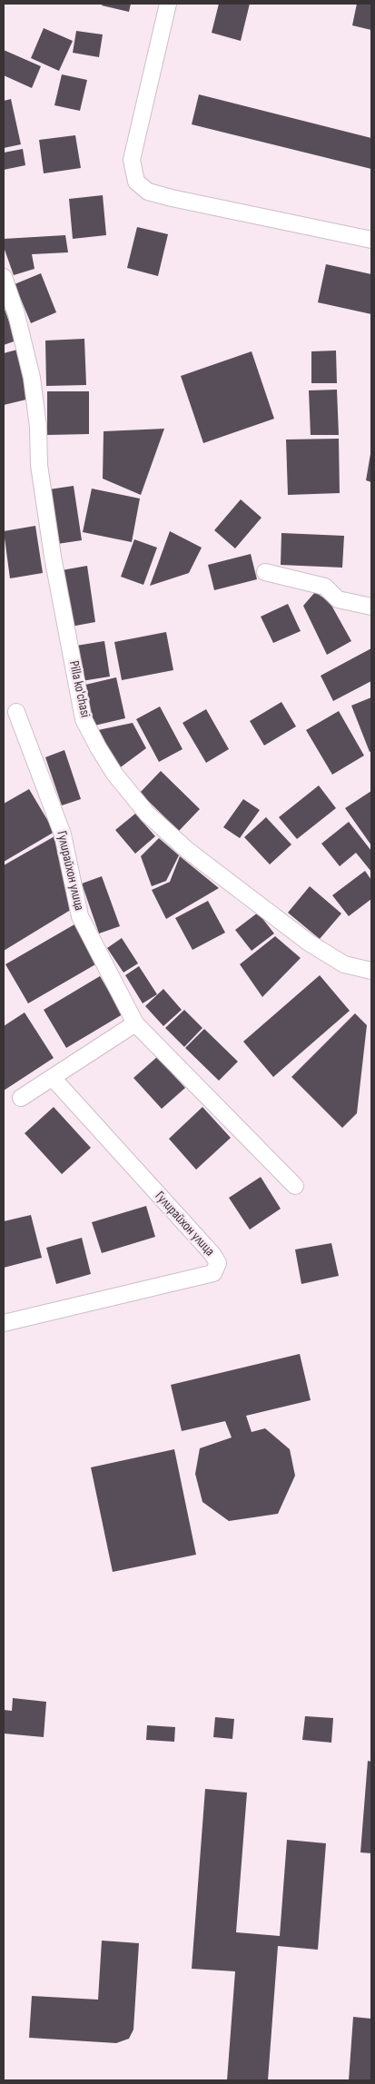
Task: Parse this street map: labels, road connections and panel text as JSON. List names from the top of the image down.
{
  "streets": {
    "street": ["Pilla ko'chasi", "Гулирайхон улица"]
  }
}
